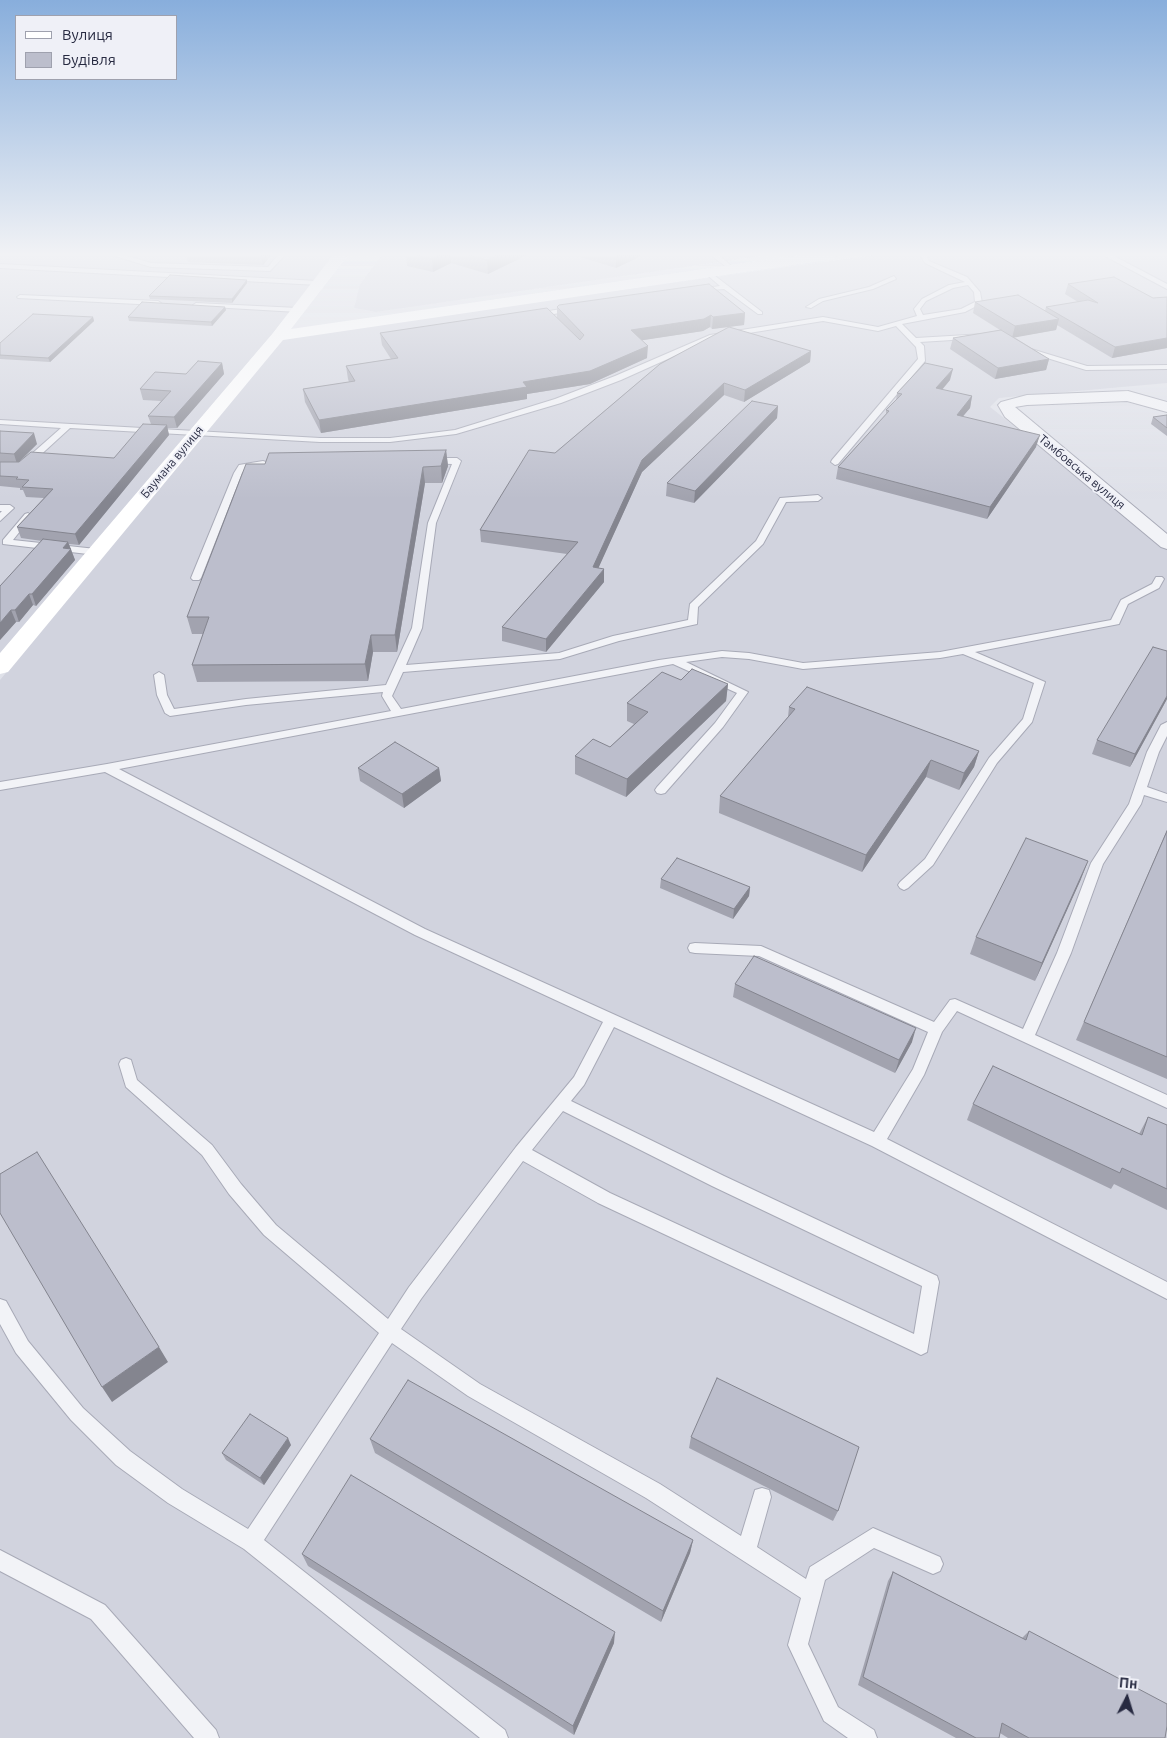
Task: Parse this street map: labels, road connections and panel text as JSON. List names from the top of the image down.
{
  "streets": {
    "main road": ["Баумана вулиця"],
    "street": ["Тамбовська вулиця"]
  },
  "legend": ["Вулиця", "Будівля"],
  "north": "top"
}
